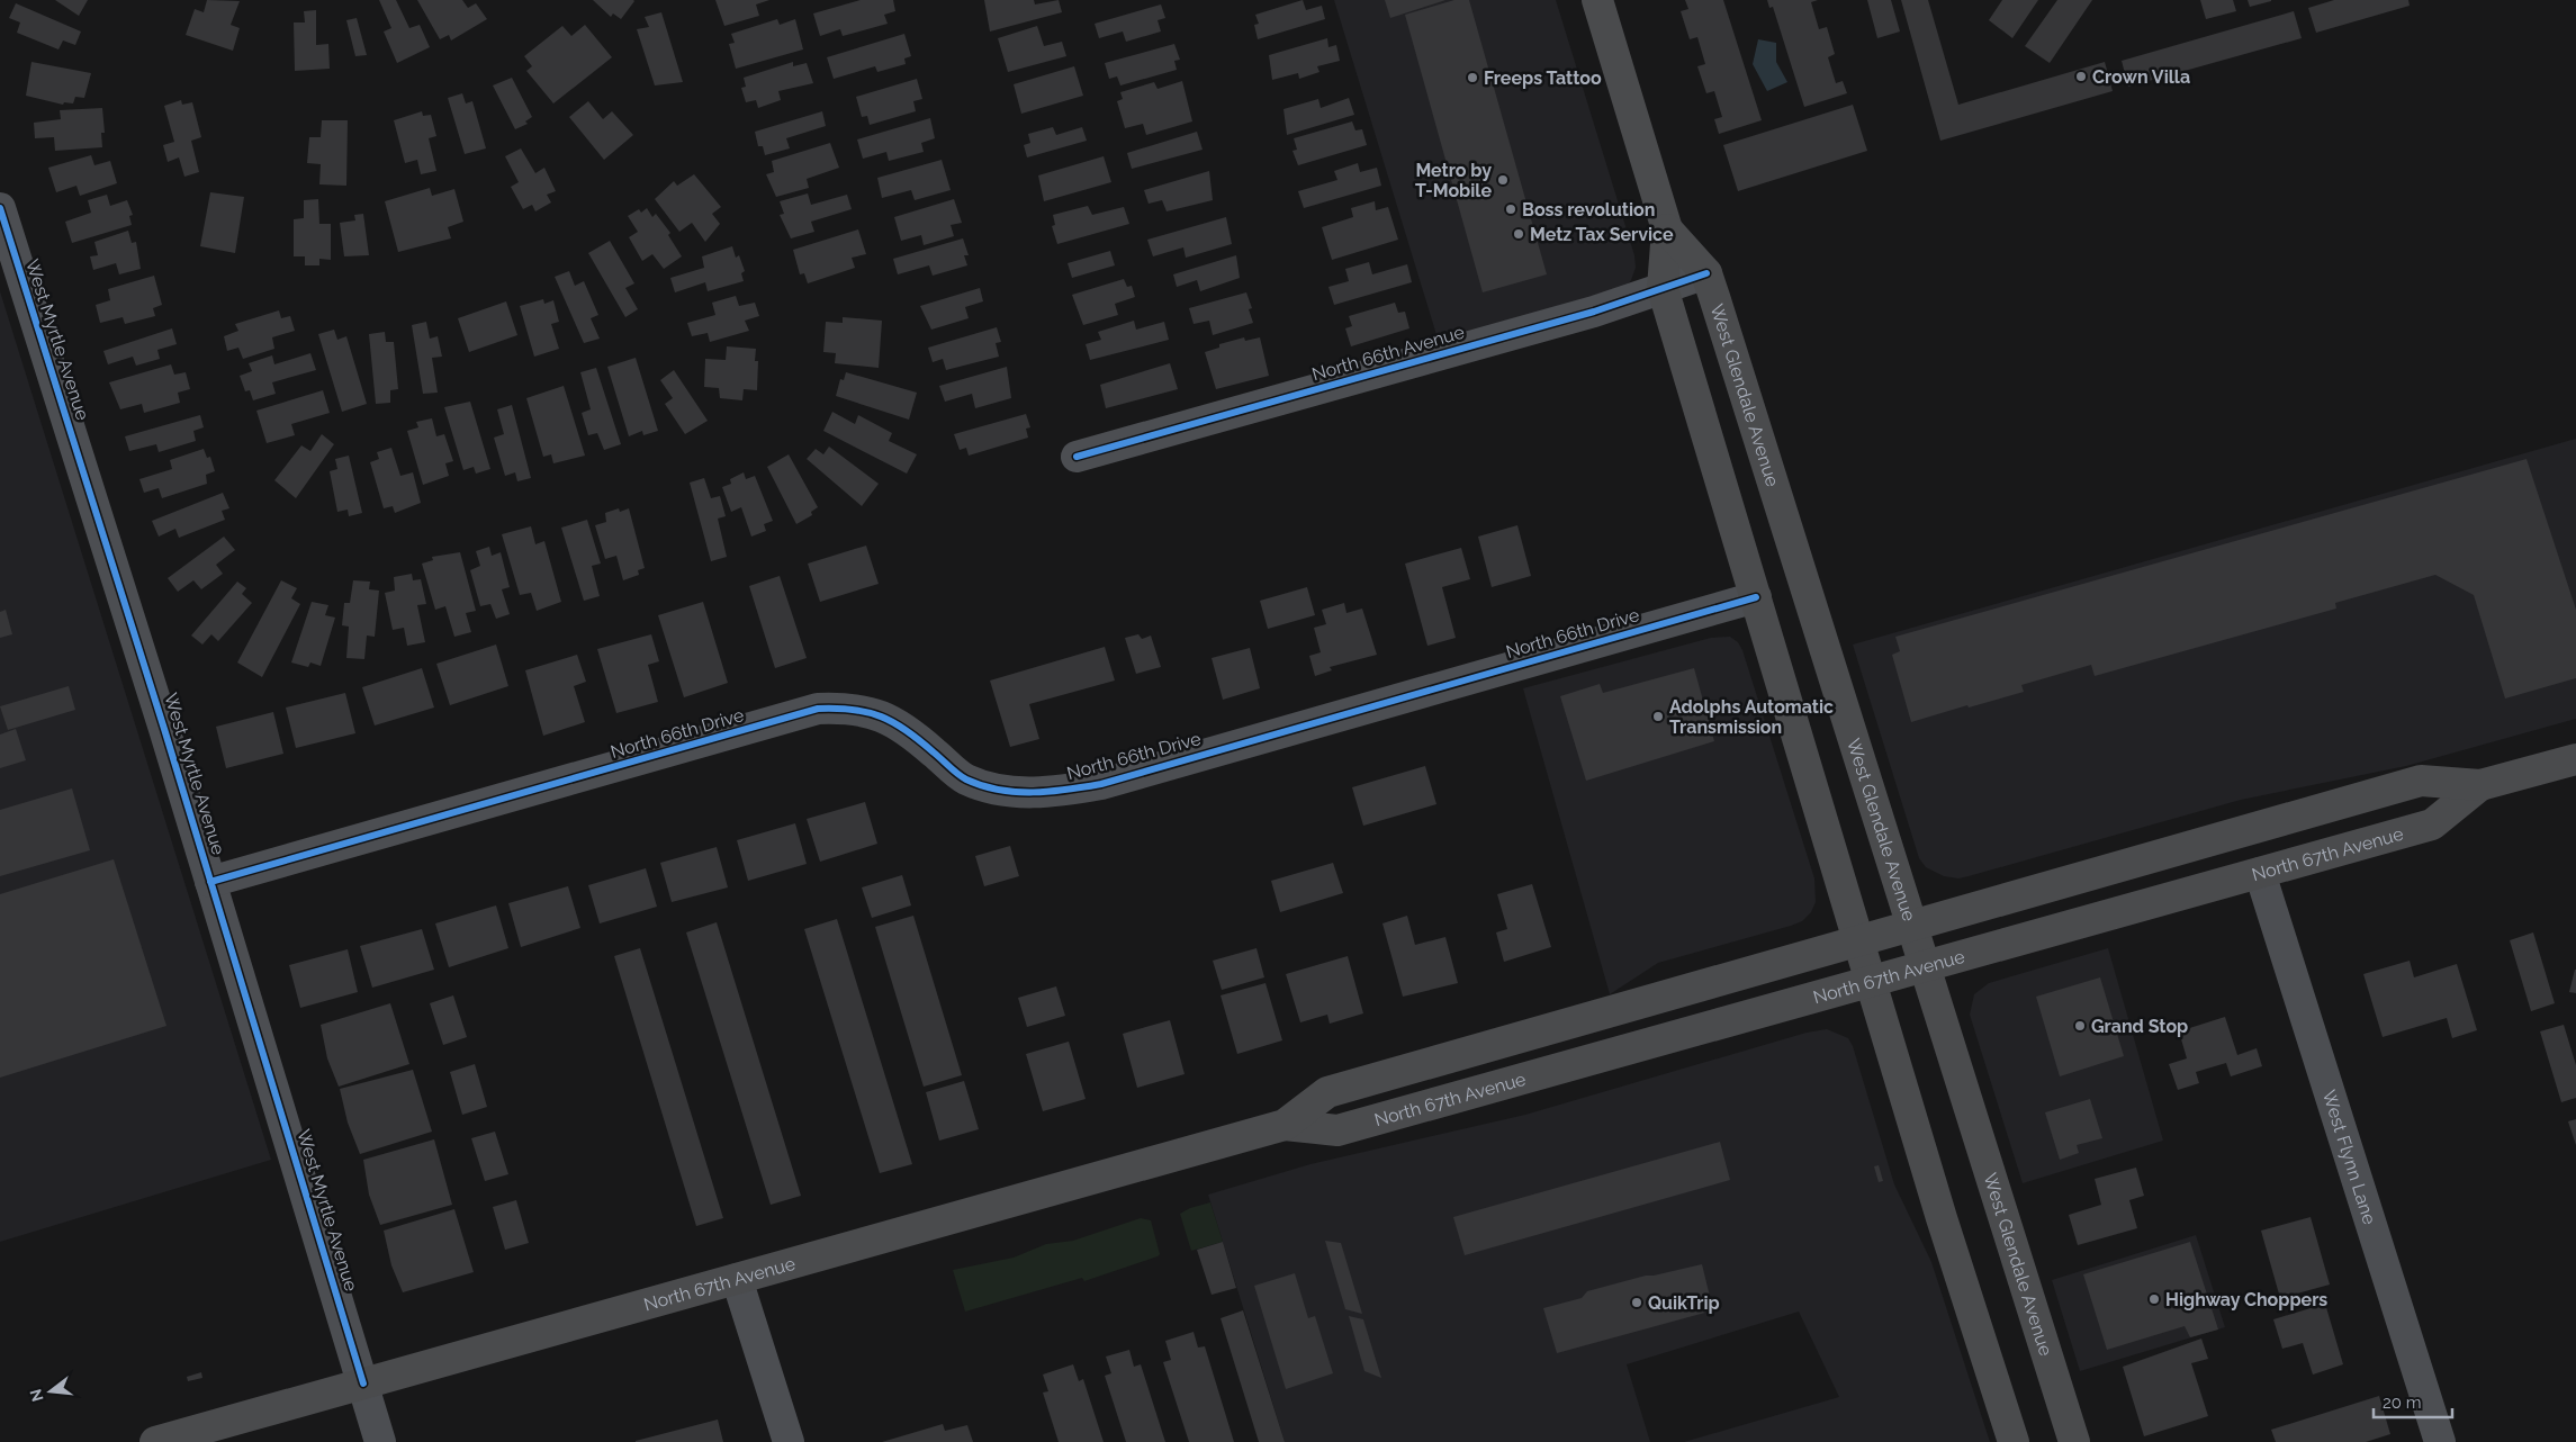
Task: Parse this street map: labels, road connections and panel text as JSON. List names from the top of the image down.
{
  "streets": {
    "main road": ["West Glendale Avenue", "North 67th Avenue"],
    "street": [
      "West Myrtle Avenue",
      "North 66th Avenue",
      "North 66th Drive",
      "West Flynn Lane"
    ]
  },
  "crossings": [
    ["West Myrtle Avenue", "North 66th Drive"],
    ["West Myrtle Avenue", "North 67th Avenue"],
    ["North 66th Avenue", "West Glendale Avenue"],
    ["West Glendale Avenue", "North 66th Drive"],
    ["West Glendale Avenue", "North 67th Avenue"],
    ["North 67th Avenue", "West Flynn Lane"]
  ],
  "places": [
    "Crown Villa",
    "Freeps Tattoo",
    "Metro by T-Mobile",
    "Boss revolution",
    "Metz Tax Service",
    "Adolphs Automatic Transmission",
    "Grand Stop",
    "Highway Choppers",
    "QuikTrip"
  ],
  "scale_bar": "20 m",
  "north": "left"
}
